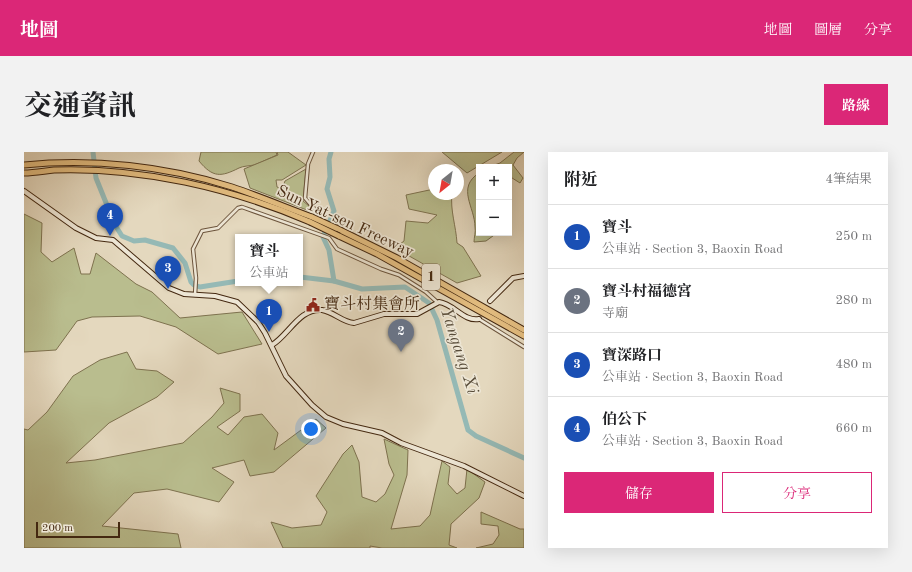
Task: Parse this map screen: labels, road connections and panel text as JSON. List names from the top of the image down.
{
  "streets": {
    "highway": ["Sun Yat-sen Freeway", "1"]
  },
  "water": ["Yangang Xi"],
  "places": {
    "public building": ["寶斗村集會所"]
  },
  "scale_bar": "200 m",
  "north": "bottom left",
  "page": {
    "header": "地圖",
    "nav": ["地圖", "圖層", "分享"],
    "title": "交通資訊",
    "buttons": [
      "路線",
      ["儲存", "分享"]
    ],
    "heading": ["附近", "4筆結果"],
    "map_buttons": ["+", "−"],
    "pins": [
      "4",
      "3",
      "1",
      "2"
    ],
    "list": [
      {
        "mark": "1",
        "name": "寶斗",
        "note": "公車站 · Section 3, Baoxin Road",
        "value": "250 m"
      },
      {
        "mark": "2",
        "name": "寶斗村福德宮",
        "note": "寺廟",
        "value": "280 m"
      },
      {
        "mark": "3",
        "name": "寶深路口",
        "note": "公車站 · Section 3, Baoxin Road",
        "value": "480 m"
      },
      {
        "mark": "4",
        "name": "伯公下",
        "note": "公車站 · Section 3, Baoxin Road",
        "value": "660 m"
      }
    ],
    "popup": ["寶斗", "公車站"],
    "scale": "200 m"
  }
}
